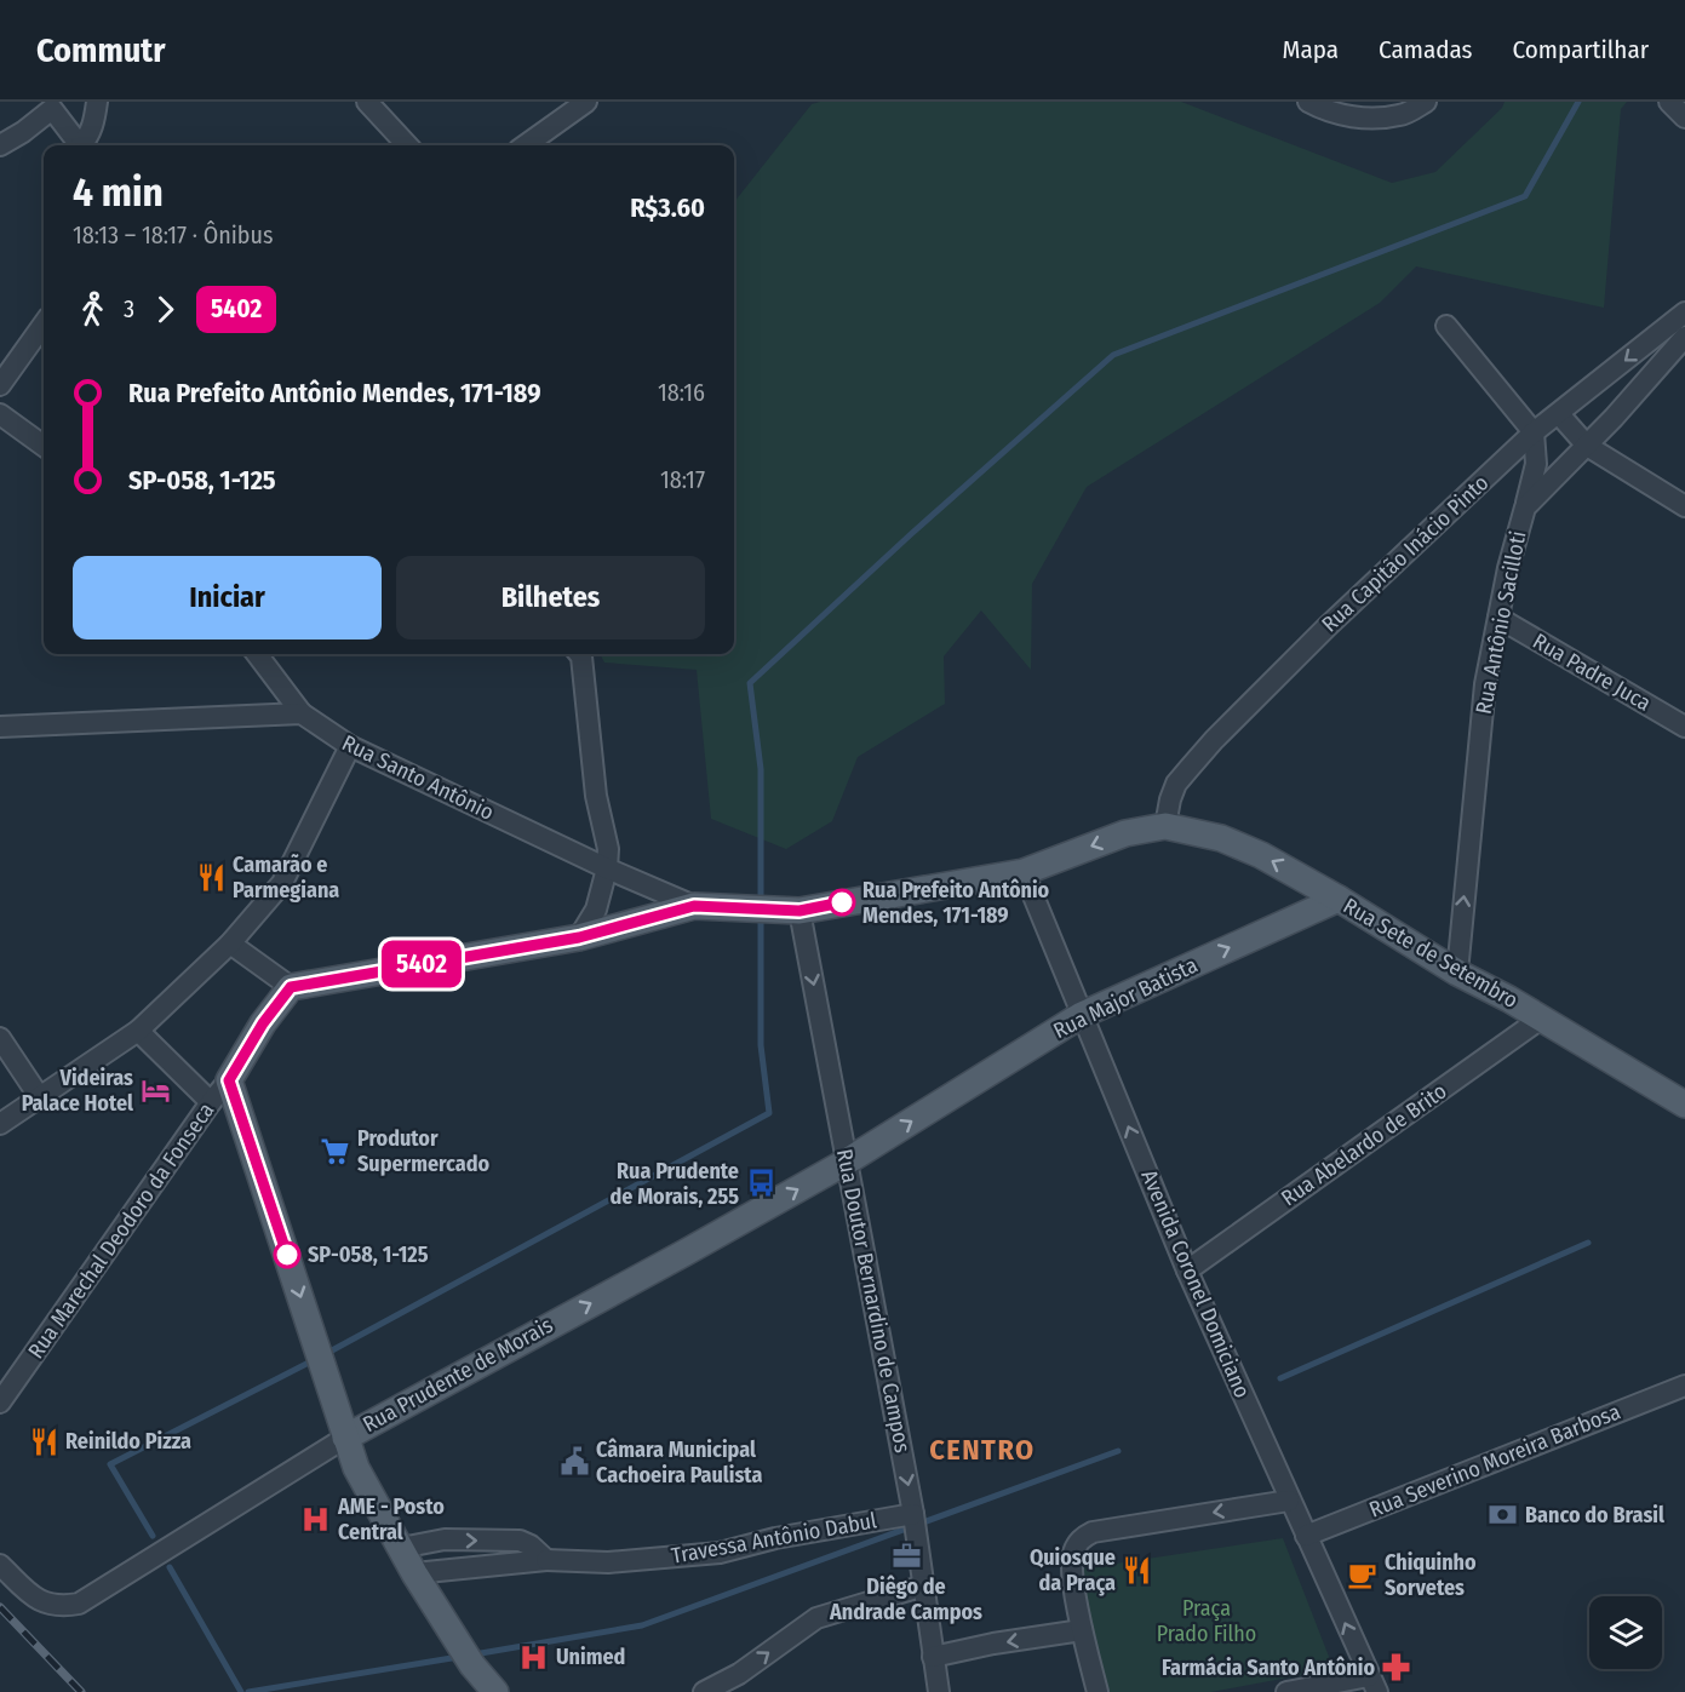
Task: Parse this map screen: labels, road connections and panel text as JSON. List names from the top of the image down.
{
  "streets": {
    "main road": [
      "Rua Sete de Setembro",
      "Rua Major Batista",
      "Rua Marechal Deodoro da Fonseca",
      "Rua Prudente de Morais"
    ],
    "street": [
      "Rua Capitão Inácio Pinto",
      "Rua Antônio Sacilloti",
      "Rua Padre Juca",
      "Rua Santo Antônio",
      "Rua Abelardo de Brito",
      "Avenida Coronel Domiciano",
      "Rua Doutor Bernardino de Campos",
      "Rua Severino Moreira Barbosa",
      "Travessa Antônio Dabul"
    ]
  },
  "crossings": [
    ["Rua Capitão Inácio Pinto", "Rua Sete de Setembro"],
    ["Rua Antônio Sacilloti", "Rua Padre Juca"],
    ["Rua Antônio Sacilloti", "Rua Sete de Setembro"],
    ["Rua Sete de Setembro", "Rua Major Batista"],
    ["Rua Sete de Setembro", "Rua Abelardo de Brito"],
    ["Rua Major Batista", "Avenida Coronel Domiciano"],
    ["Rua Major Batista", "Rua Doutor Bernardino de Campos"],
    ["Rua Major Batista", "Rua Prudente de Morais"],
    ["Rua Abelardo de Brito", "Avenida Coronel Domiciano"],
    ["Avenida Coronel Domiciano", "Rua Severino Moreira Barbosa"],
    ["Rua Doutor Bernardino de Campos", "Rua Prudente de Morais"],
    ["Rua Doutor Bernardino de Campos", "Travessa Antônio Dabul"]
  ],
  "one_way": [
    "Rua Antônio Sacilloti",
    "Avenida Coronel Domiciano",
    "Rua Doutor Bernardino de Campos",
    "Rua Prudente de Morais"
  ],
  "districts": ["CENTRO"],
  "parks": ["Praça Prado Filho"],
  "places": {
    "restaurant": ["Camarão e Parmegiana", "Reinildo Pizza", "Quiosque da Praça"],
    "other": ["Rua Prefeito Antônio Mendes, 171-189", "SP-058, 1-125"],
    "hotel": ["Videiras Palace Hotel"],
    "supermarket": ["Produtor Supermercado"],
    "bus stop": ["Rua Prudente de Morais, 255"],
    "public building": ["Câmara Municipal Cachoeira Paulista"],
    "bank": ["Banco do Brasil"],
    "hospital": ["AME - Posto Central", "Unimed"],
    "office": ["Diêgo de Andrade Campos"],
    "cafe": ["Chiquinho Sorvetes"],
    "pharmacy": ["Farmácia Santo Antônio"]
  },
  "lines": ["bus line 5402"],
  "page": {
    "header": "Commutr",
    "nav": ["Mapa", "Camadas", "Compartilhar"],
    "on_map": "5402",
    "heading": ["4 min", "18:13 – 18:17 · Ônibus", "R$3.60"],
    "legs": ["3", "5402"],
    "list": [
      {
        "name": "Rua Prefeito Antônio Mendes, 171-189",
        "value": "18:16"
      },
      {
        "name": "SP-058, 1-125",
        "value": "18:17"
      }
    ],
    "buttons": ["Iniciar", "Bilhetes"]
  }
}
